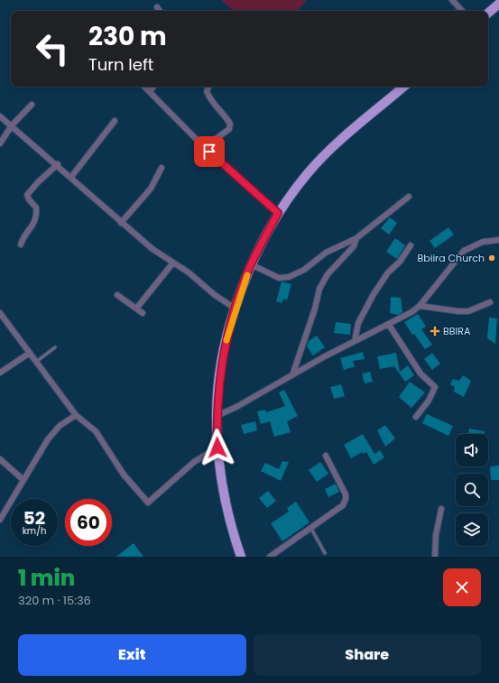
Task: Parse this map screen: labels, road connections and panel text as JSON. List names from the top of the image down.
{
  "places": {
    "other": ["Bbiira Church"],
    "health": ["BBIRA"]
  },
  "page": {
    "turn": ["230 m", "Turn left"],
    "speed": "52 km/h",
    "limit": "60",
    "heading": ["1 min", "320 m · 15:36"],
    "buttons": ["Exit", "Share"]
  }
}
